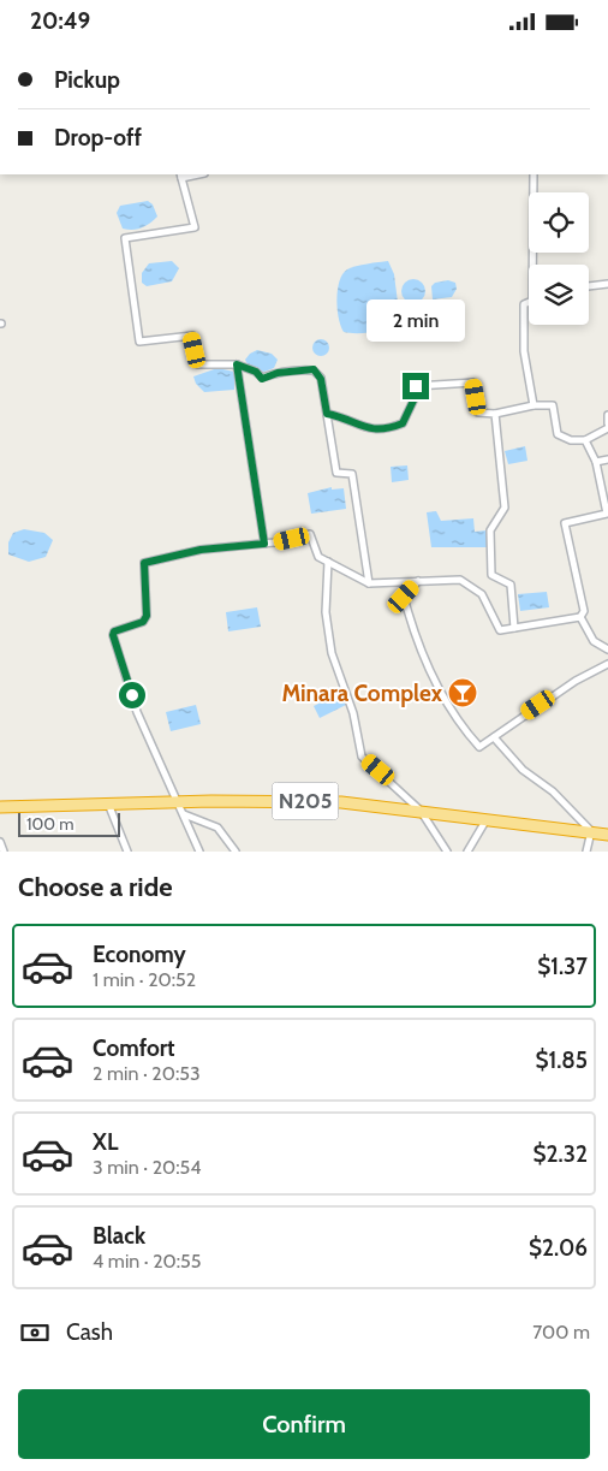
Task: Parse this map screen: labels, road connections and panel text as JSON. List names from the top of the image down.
{
  "streets": {
    "highway": ["N205"]
  },
  "places": {
    "bar": ["Minara Complex"]
  },
  "scale_bar": "100 m",
  "page": {
    "status": "20:49",
    "banner": ["Pickup", "Drop-off"],
    "bubble": "2 min",
    "scale": "100 m",
    "heading": "Choose a ride",
    "list": [
      {
        "name": "Economy",
        "note": "1 min · 20:52",
        "value": "$1.37"
      },
      {
        "name": "Comfort",
        "note": "2 min · 20:53",
        "value": "$1.85"
      },
      {
        "name": "XL",
        "note": "3 min · 20:54",
        "value": "$2.32"
      },
      {
        "name": "Black",
        "note": "4 min · 20:55",
        "value": "$2.06"
      }
    ],
    "pay": ["Cash", "700 m"],
    "buttons": "Confirm"
  }
}
